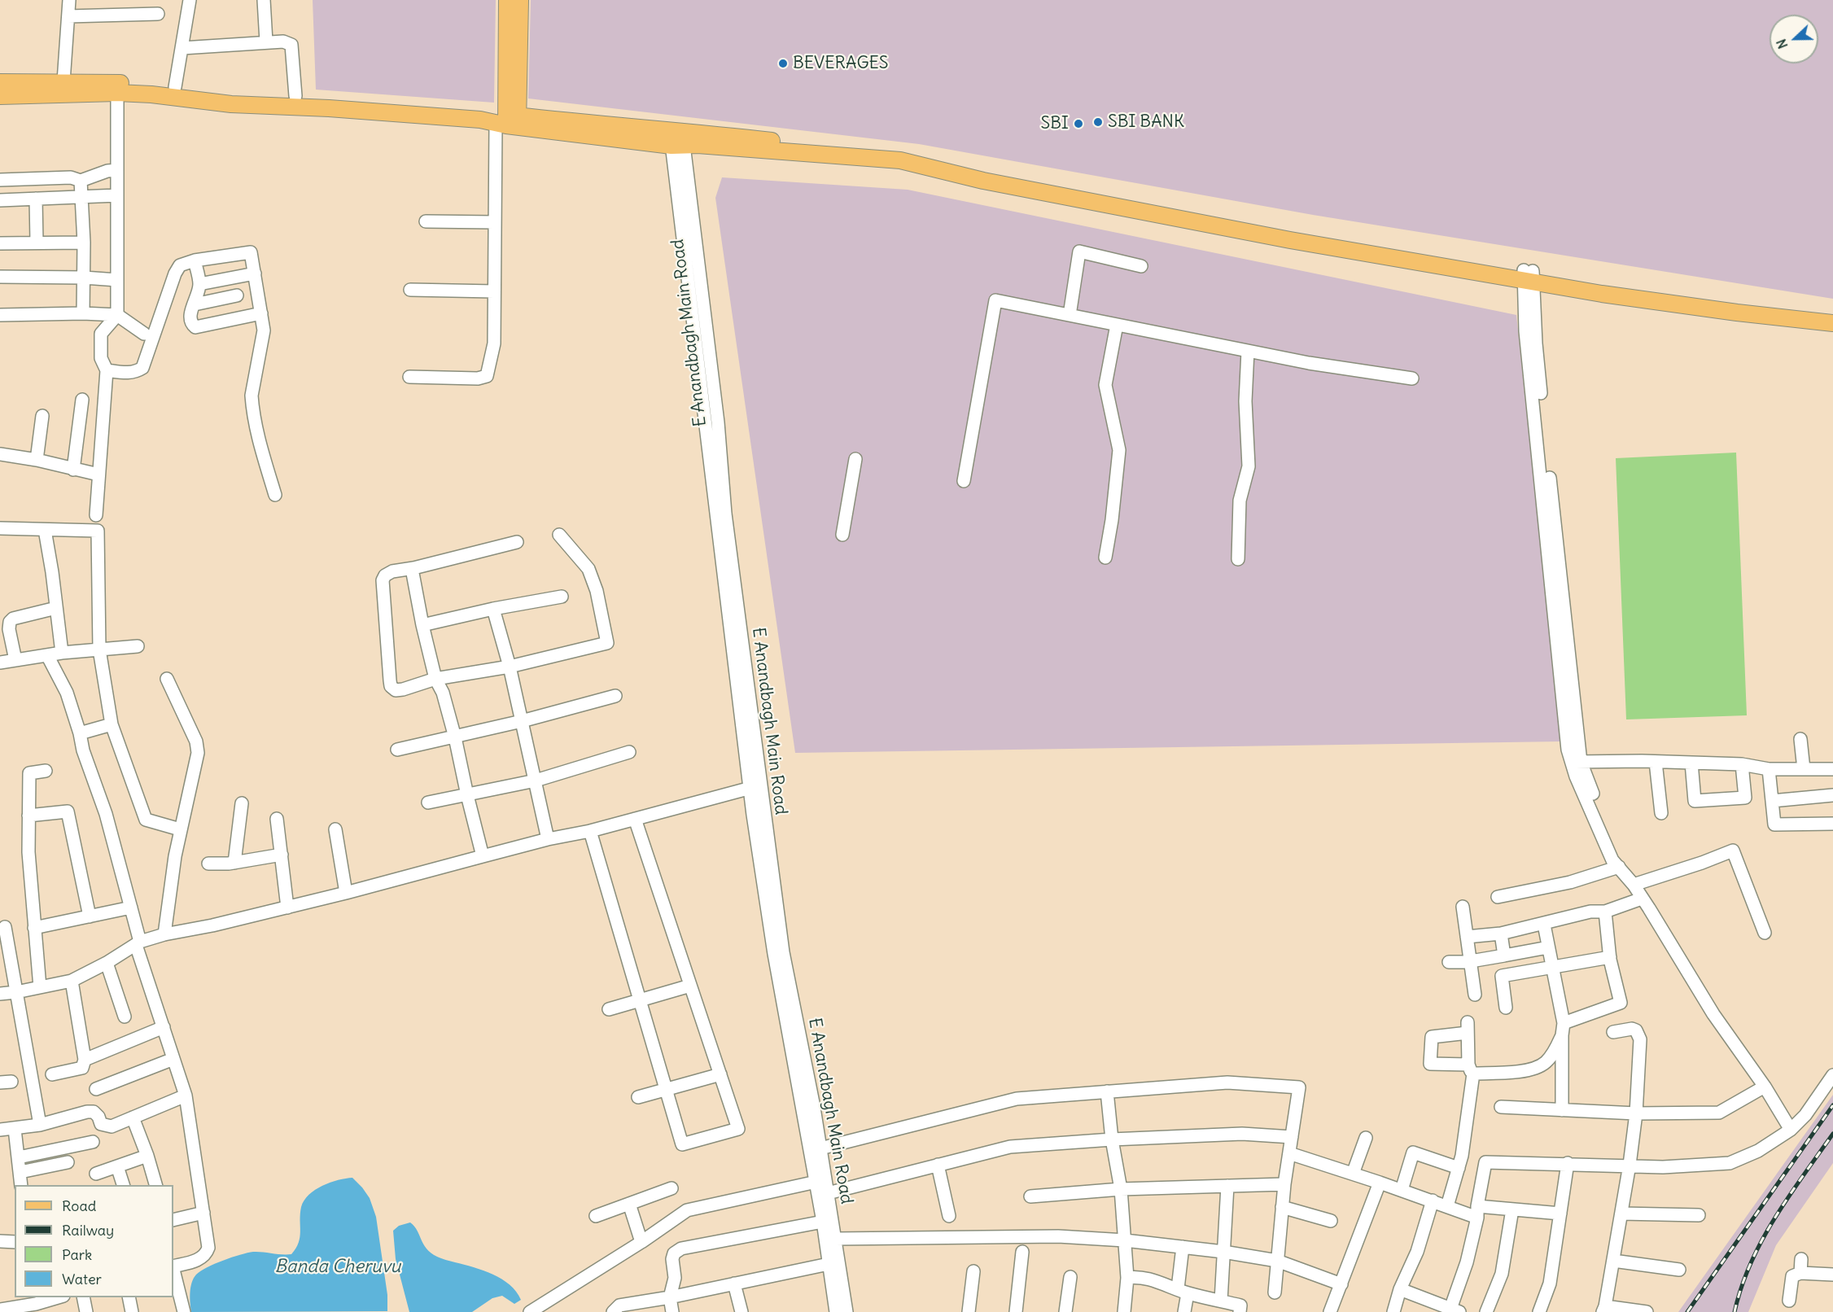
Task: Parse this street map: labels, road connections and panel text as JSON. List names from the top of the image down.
{
  "streets": {
    "street": ["E Anandbagh Main Road"]
  },
  "water": ["Banda Cheruvu"],
  "places": ["BEVERAGES", "SBI BANK", "SBI"],
  "legend": [
    "Road",
    "Railway",
    "Park",
    "Water"
  ],
  "north": "left"
}
